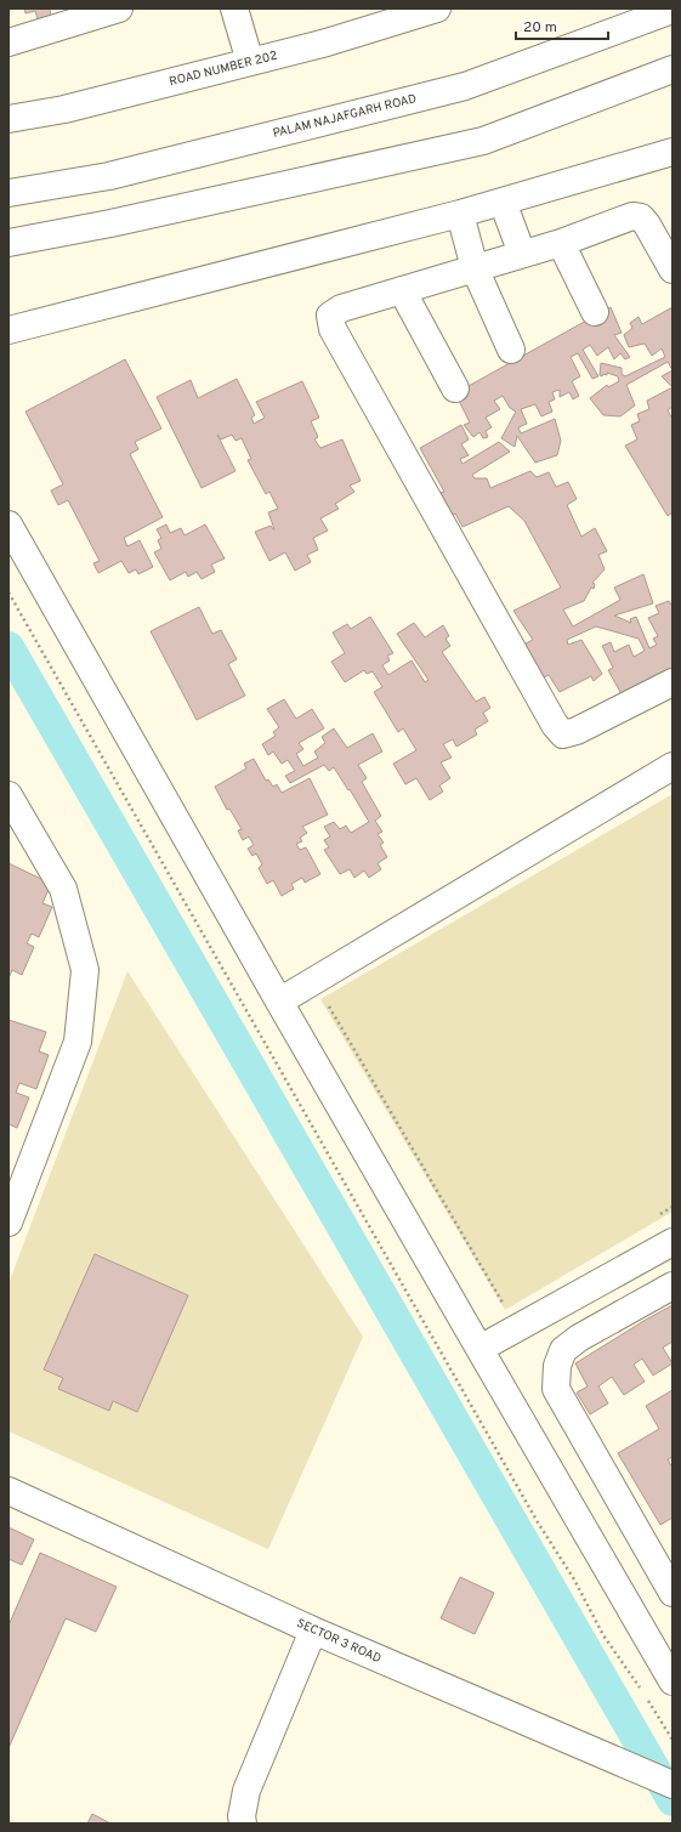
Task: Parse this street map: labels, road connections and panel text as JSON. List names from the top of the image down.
{
  "streets": {
    "street": ["ROAD NUMBER 202", "PALAM NAJAFGARH ROAD", "SECTOR 3 ROAD"]
  },
  "scale_bar": "20 m"
}
